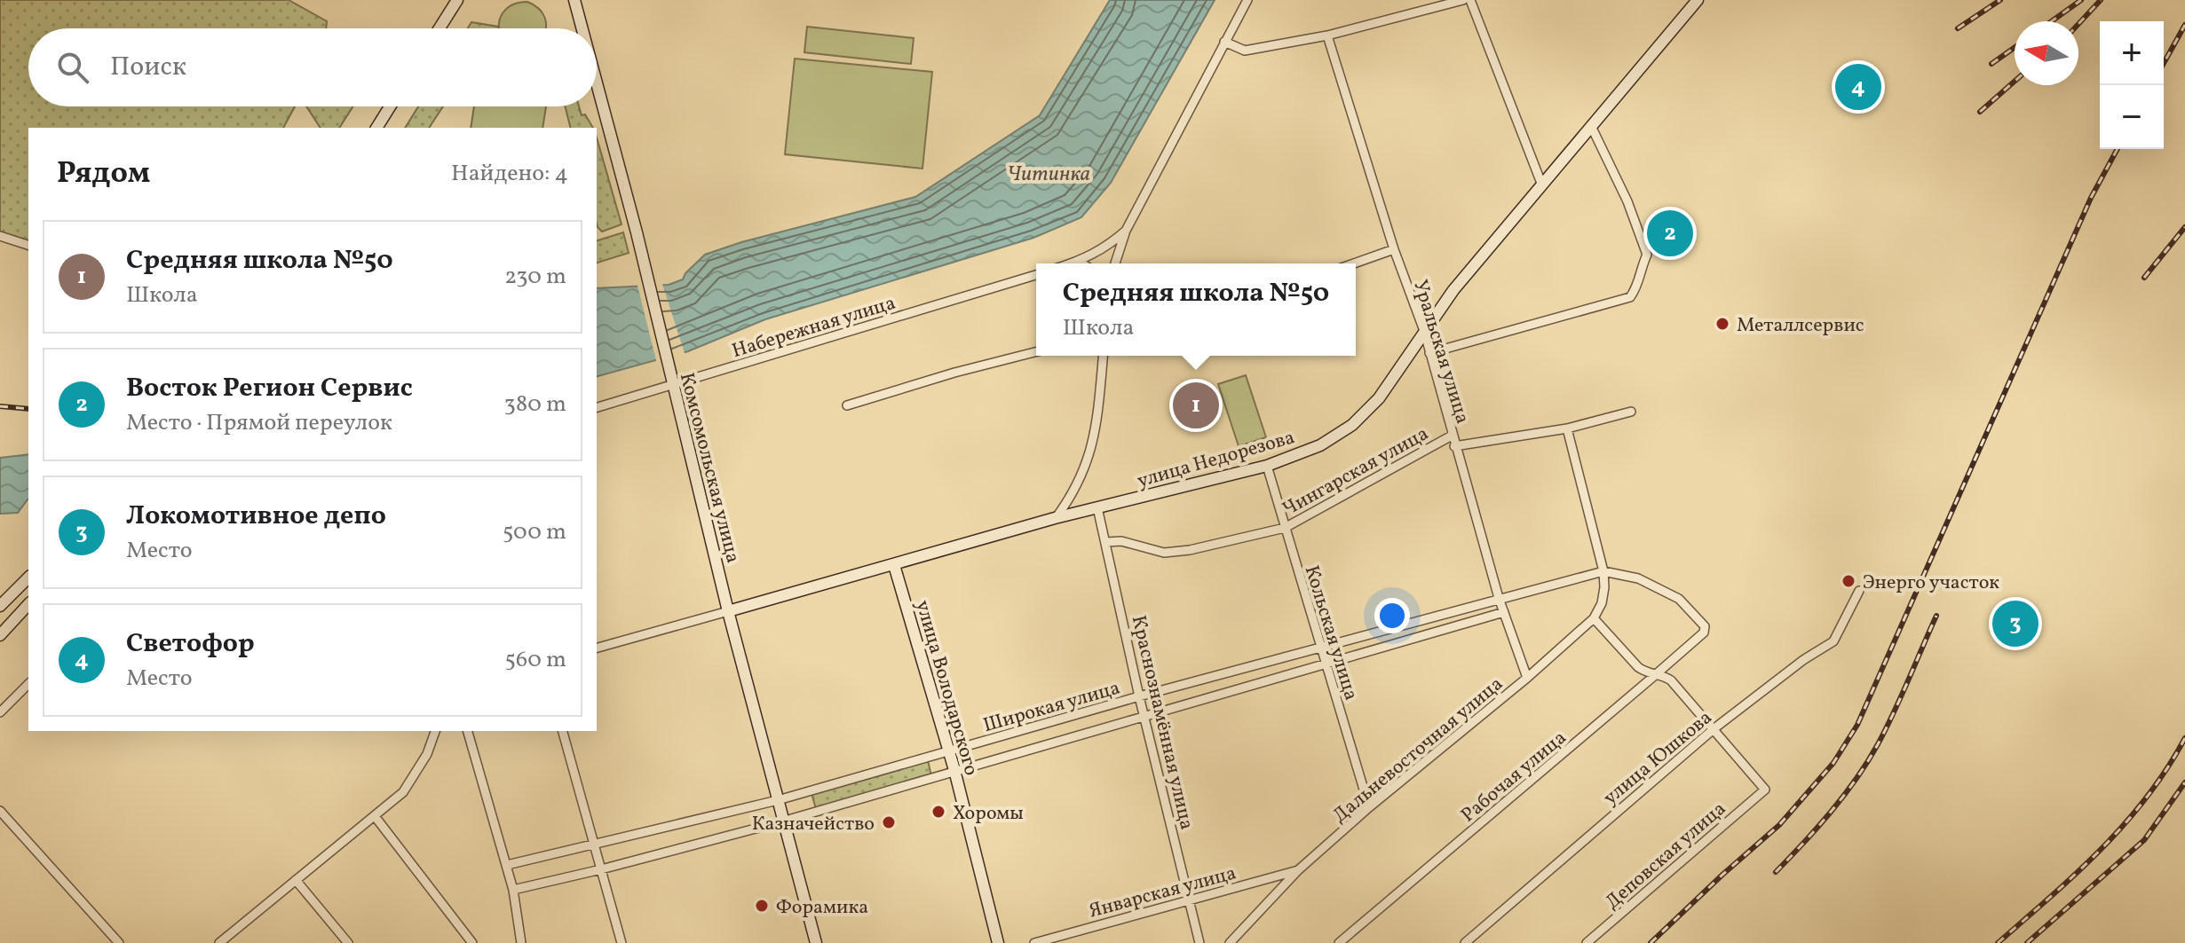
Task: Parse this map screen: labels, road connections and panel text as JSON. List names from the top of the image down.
{
  "streets": {
    "main road": ["улица Недорезова", "Комсомольская улица", "улица Володарского"],
    "street": [
      "Набережная улица",
      "Уральская улица",
      "Чингарская улица",
      "Кольская улица",
      "Широкая улица",
      "Краснознамённая улица",
      "Дальневосточная улица",
      "улица Юшкова",
      "Рабочая улица",
      "Деповская улица",
      "Январская улица"
    ]
  },
  "crossings": [
    ["Набережная улица", "Комсомольская улица"],
    ["Уральская улица", "улица Недорезова"],
    ["Уральская улица", "Чингарская улица"],
    ["Уральская улица", "Широкая улица"],
    ["Уральская улица", "Дальневосточная улица"],
    ["улица Недорезова", "Комсомольская улица"],
    ["улица Недорезова", "Кольская улица"],
    ["улица Недорезова", "улица Володарского"],
    ["улица Недорезова", "Краснознамённая улица"],
    ["Комсомольская улица", "Широкая улица"],
    ["Чингарская улица", "Кольская улица"],
    ["Чингарская улица", "Краснознамённая улица"],
    ["Кольская улица", "Широкая улица"],
    ["Кольская улица", "Дальневосточная улица"],
    ["улица Володарского", "Широкая улица"],
    ["Широкая улица", "Краснознамённая улица"],
    ["Широкая улица", "Рабочая улица"],
    ["Краснознамённая улица", "Январская улица"],
    ["Дальневосточная улица", "Январская улица"],
    ["улица Юшкова", "Деповская улица"]
  ],
  "water": ["Читинка"],
  "places": [
    "Металлсервис",
    "Энерго участок",
    "Хоромы",
    "Казначейство",
    "Форамика"
  ],
  "north": "left",
  "page": {
    "map_buttons": ["+", "−"],
    "search": "Поиск",
    "pins": [
      "4",
      "2",
      "1",
      "3"
    ],
    "heading": ["Рядом", "Найдено: 4"],
    "list": [
      {
        "mark": "1",
        "name": "Средняя школа №50",
        "note": "Школа",
        "value": "230 m"
      },
      {
        "mark": "2",
        "name": "Восток Регион Сервис",
        "note": "Место · Прямой переулок",
        "value": "380 m"
      },
      {
        "mark": "3",
        "name": "Локомотивное депо",
        "note": "Место",
        "value": "500 m"
      },
      {
        "mark": "4",
        "name": "Светофор",
        "note": "Место",
        "value": "560 m"
      }
    ],
    "popup": ["Средняя школа №50", "Школа"]
  }
}
